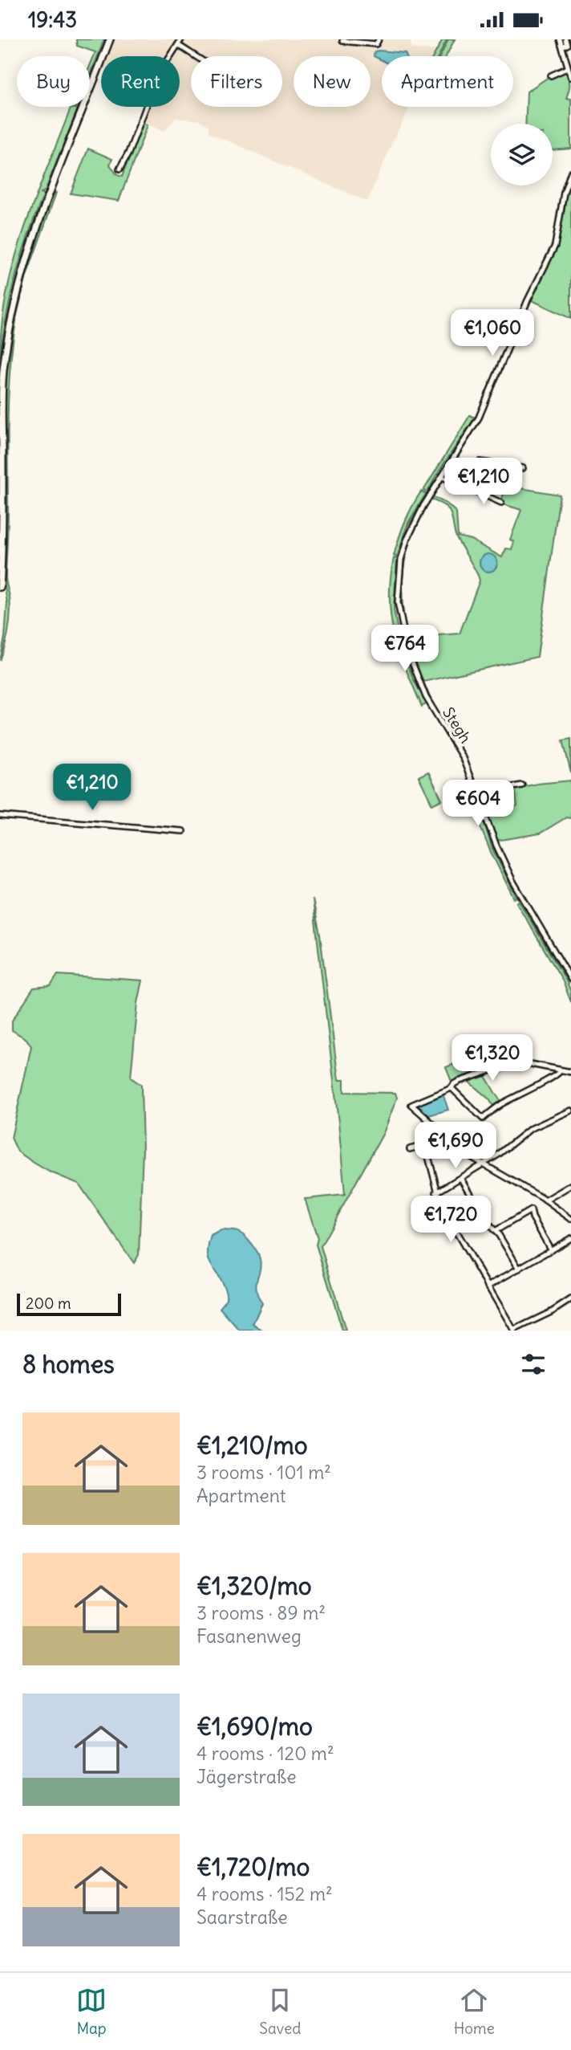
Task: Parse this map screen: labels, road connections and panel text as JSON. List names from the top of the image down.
{
  "streets": {
    "street": ["Stegh"]
  },
  "scale_bar": "200 m",
  "page": {
    "status": "19:43",
    "chip": [
      "Buy",
      "Rent",
      "Filters",
      "New",
      "Apartment"
    ],
    "price": [
      "€1,060",
      "€1,210",
      "€764",
      "€1,210",
      "€604",
      "€1,320",
      "€1,690",
      "€1,720"
    ],
    "scale": "200 m",
    "heading": "8 homes",
    "list": [
      {
        "name": "€1,210/mo",
        "note": "3 rooms · 101 m² · Apartment"
      },
      {
        "name": "€1,320/mo",
        "note": "3 rooms · 89 m² · Fasanenweg"
      },
      {
        "name": "€1,690/mo",
        "note": "4 rooms · 120 m² · Jägerstraße"
      },
      {
        "name": "€1,720/mo",
        "note": "4 rooms · 152 m² · Saarstraße"
      }
    ],
    "tabs": ["Map", "Saved", "Home"]
  }
}
